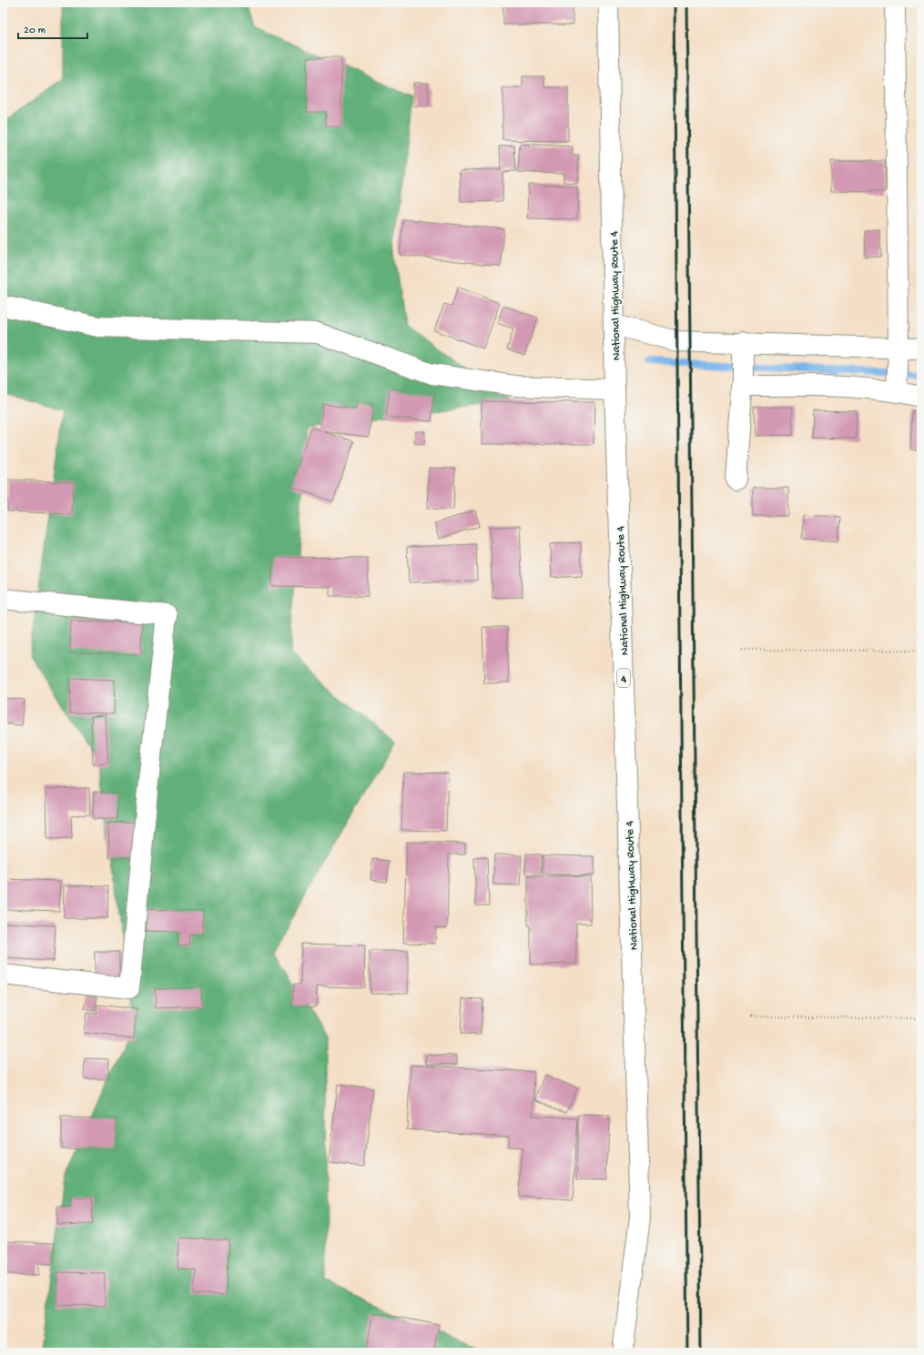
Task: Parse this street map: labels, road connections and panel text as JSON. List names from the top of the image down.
{
  "streets": {
    "main road": ["National Highway Route 4", "4"]
  },
  "scale_bar": "20 m"
}
